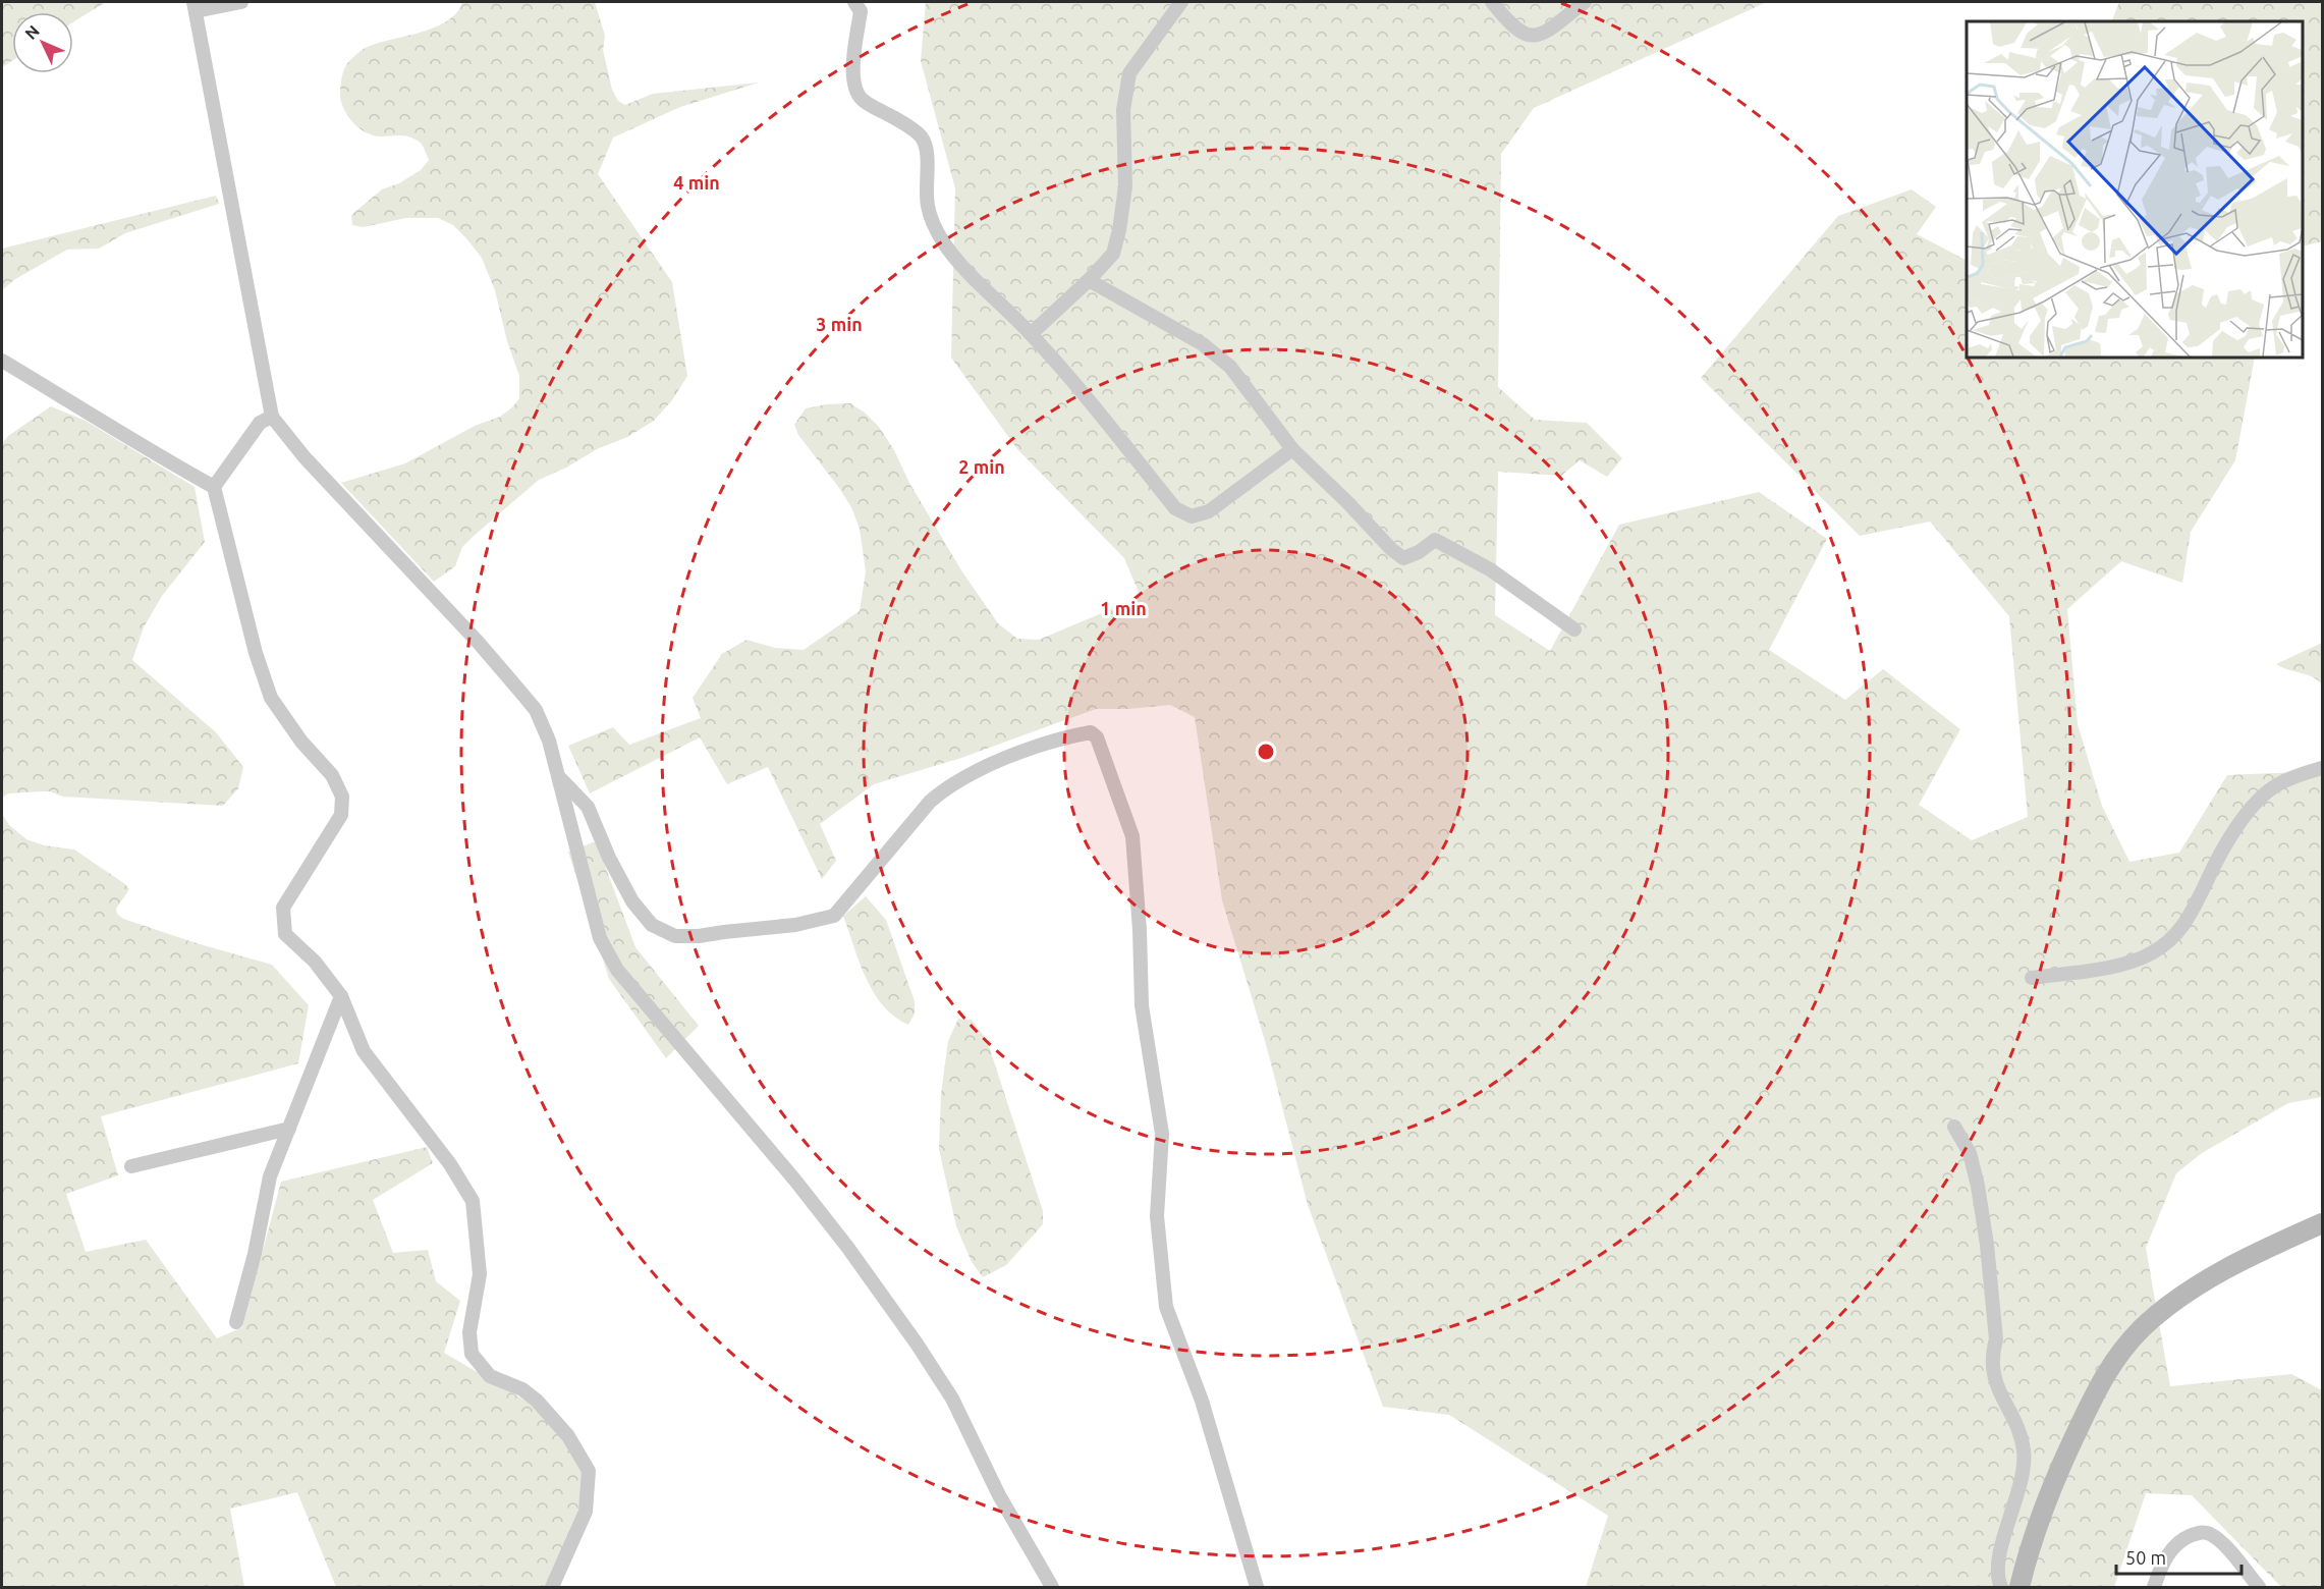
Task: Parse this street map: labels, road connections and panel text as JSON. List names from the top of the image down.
{
  "scale_bar": "50 m",
  "north": "top left",
  "rings": [
    "4 min",
    "3 min",
    "2 min",
    "1 min"
  ]
}
